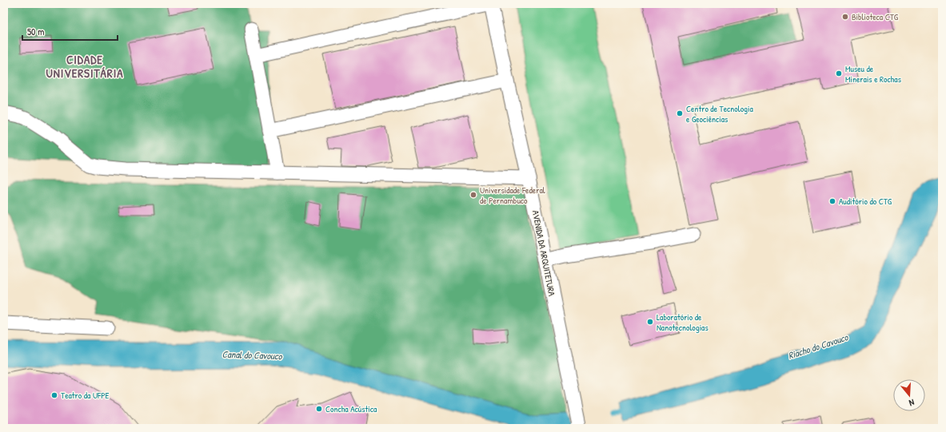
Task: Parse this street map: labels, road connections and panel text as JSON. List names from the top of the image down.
{
  "streets": {
    "street": ["AVENIDA DA ARQUITETURA"]
  },
  "districts": ["CIDADE UNIVERSITÁRIA"],
  "water": ["Riacho do Cavouco", "Canal do Cavouco"],
  "places": [
    "Biblioteca CTG",
    "Museu de Minerais e Rochas",
    "Centro de Tecnologia e Geociências",
    "Universidade Federal de Pernambuco",
    "Auditório do CTG",
    "Laboratório de Nanotecnologias",
    "Teatro da UFPE",
    "Concha Acústica"
  ],
  "scale_bar": "50 m",
  "north": "bottom"
}
